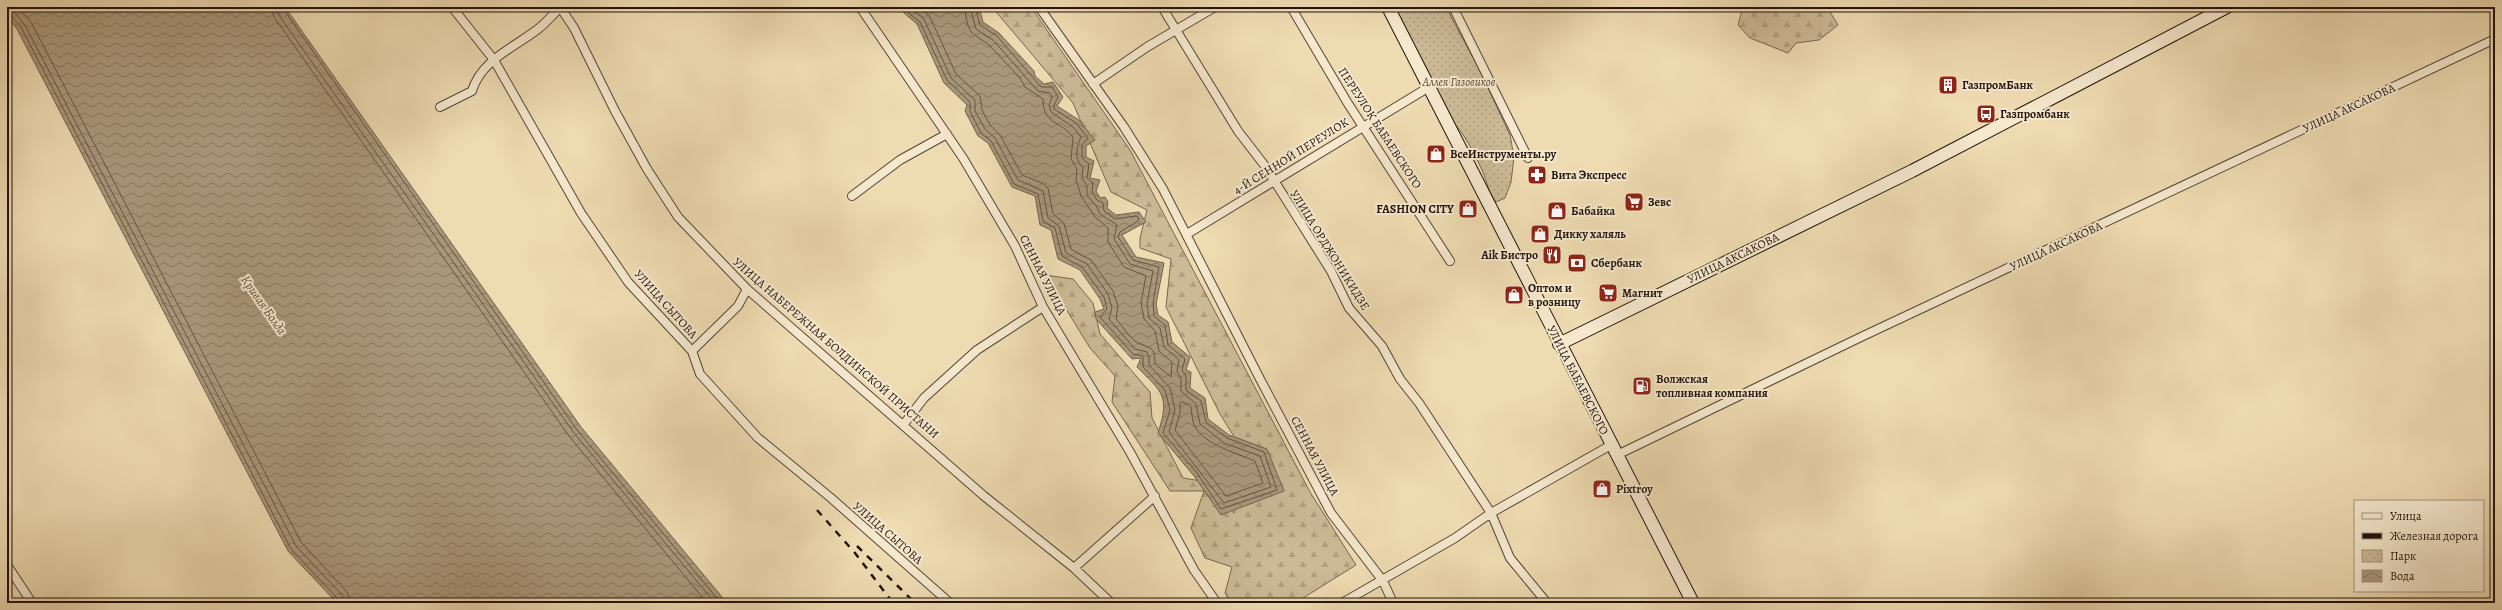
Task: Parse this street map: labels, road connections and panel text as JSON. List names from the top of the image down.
{
  "streets": {
    "main road": ["УЛИЦА АКСАКОВА", "УЛИЦА БАБАЕВСКОГО"],
    "street": [
      "ПЕРЕУЛОК БАБАЕВСКОГО",
      "4-Й СЕННОЙ ПЕРЕУЛОК",
      "УЛИЦА ОРДЖОНИКИДЗЕ",
      "СЕННАЯ УЛИЦА",
      "УЛИЦА СЫТОВА",
      "УЛИЦА НАБЕРЕЖНАЯ БОЛДИНСКОЙ ПРИСТАНИ"
    ]
  },
  "crossings": [
    ["УЛИЦА АКСАКОВА", "УЛИЦА ОРДЖОНИКИДЗЕ"],
    ["УЛИЦА АКСАКОВА", "СЕННАЯ УЛИЦА"],
    ["УЛИЦА АКСАКОВА", "УЛИЦА БАБАЕВСКОГО"],
    ["ПЕРЕУЛОК БАБАЕВСКОГО", "4-Й СЕННОЙ ПЕРЕУЛОК"],
    ["4-Й СЕННОЙ ПЕРЕУЛОК", "УЛИЦА ОРДЖОНИКИДЗЕ"],
    ["4-Й СЕННОЙ ПЕРЕУЛОК", "СЕННАЯ УЛИЦА"],
    ["4-Й СЕННОЙ ПЕРЕУЛОК", "УЛИЦА БАБАЕВСКОГО"]
  ],
  "water": ["Кривая Болда"],
  "parks": ["Аллея Газовиков"],
  "places": {
    "building": ["ГазпромБанк"],
    "bus stop": ["Газпромбанк"],
    "shop": [
      "ВсеИнструменты.ру",
      "FASHION CITY",
      "Бабайка",
      "Дикку халяль",
      "Оптом и в розницу",
      "Pixtroy"
    ],
    "pharmacy": ["Вита Экспресс"],
    "supermarket": ["Зевс", "Магнит"],
    "restaurant": ["Aik Бистро"],
    "bank": ["Сбербанк"],
    "fuel station": ["Волжская топливная компания"]
  },
  "legend": [
    "Улица",
    "Железная дорога",
    "Парк",
    "Вода"
  ]
}
